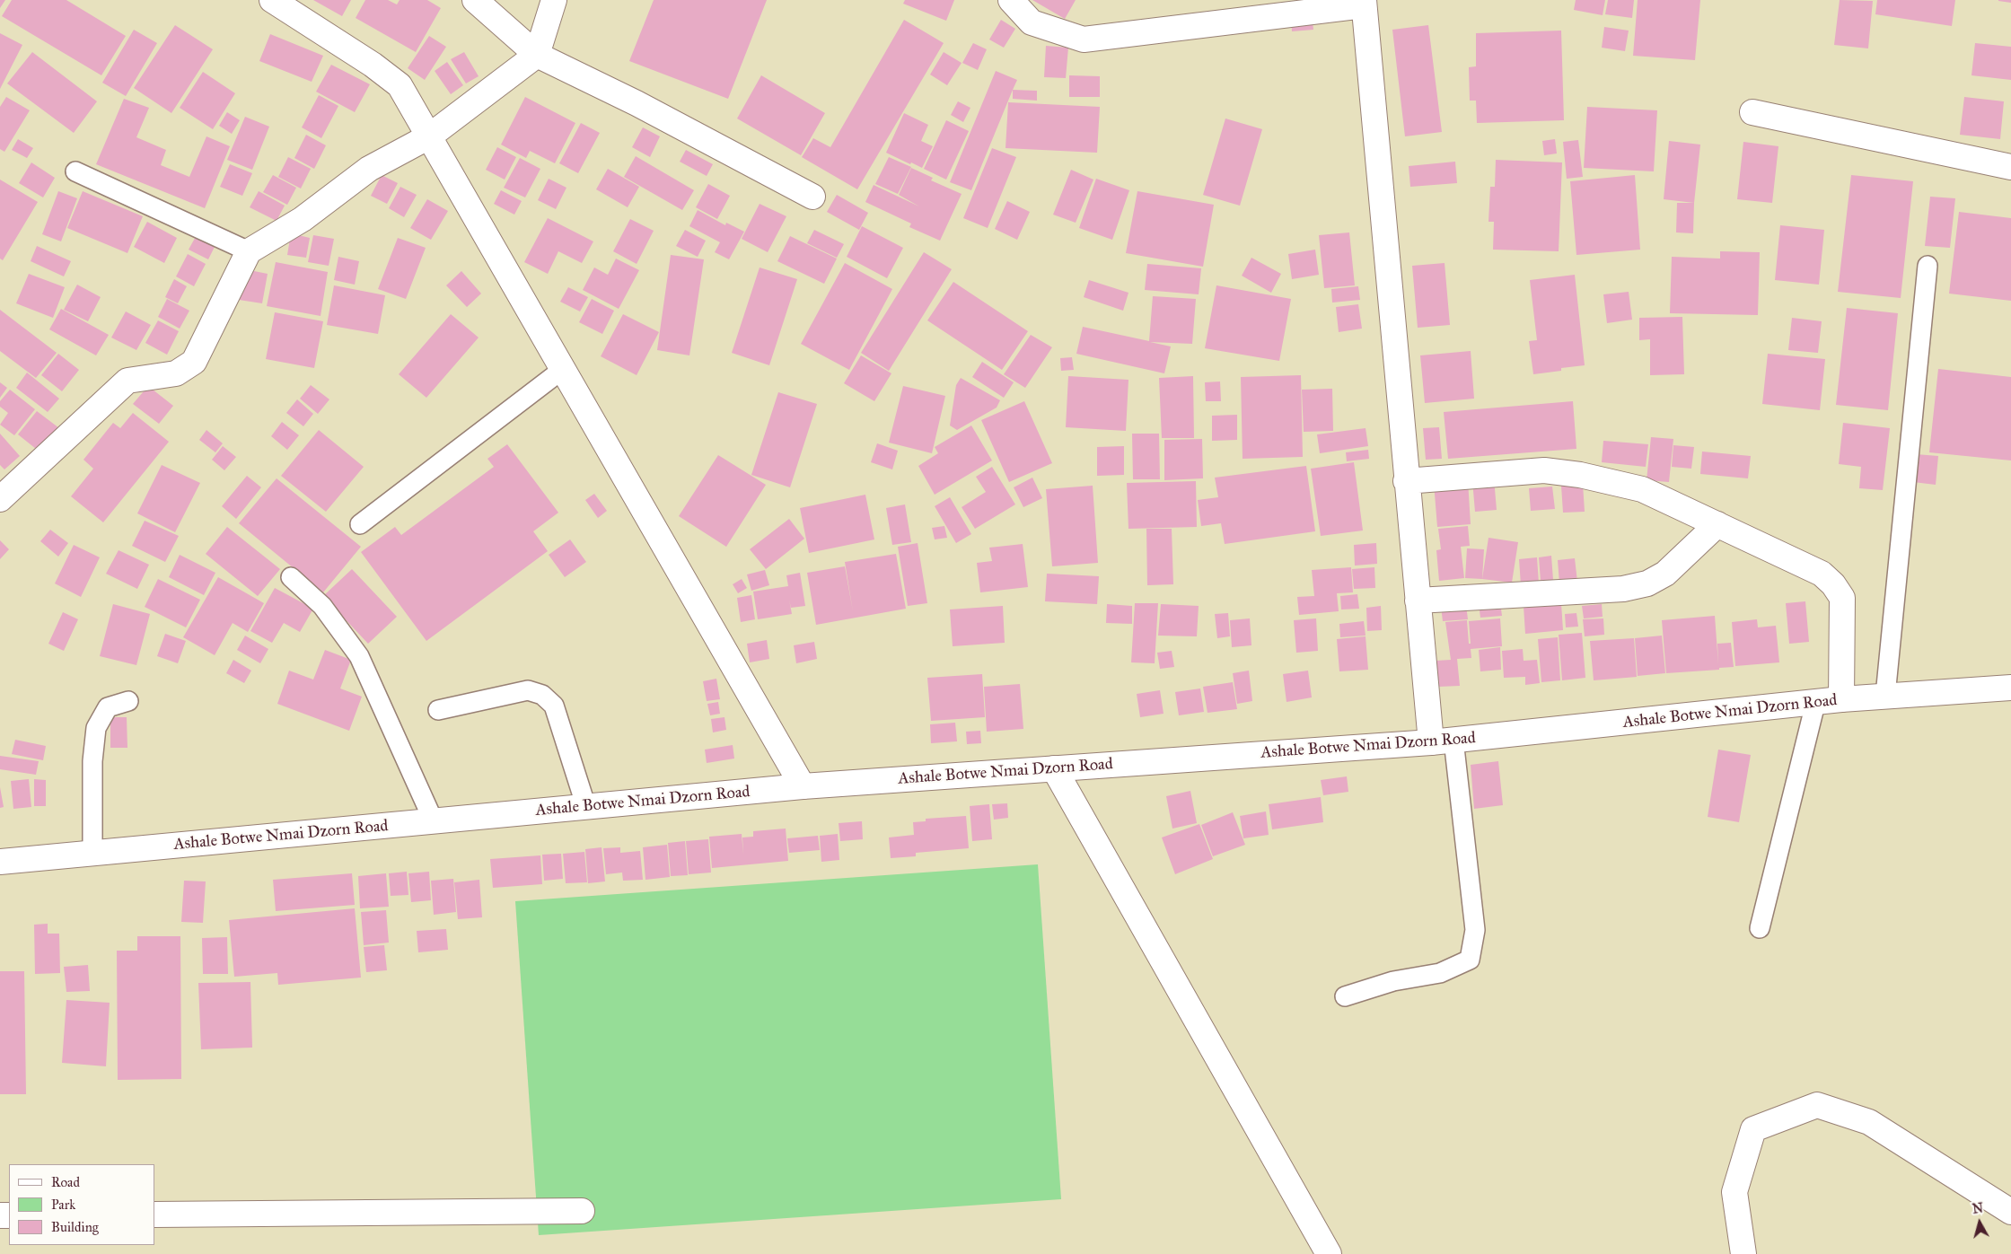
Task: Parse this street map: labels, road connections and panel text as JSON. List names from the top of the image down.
{
  "streets": {
    "street": ["Ashale Botwe Nmai Dzorn Road"]
  },
  "legend": ["Road", "Park", "Building"],
  "north": "top"
}
